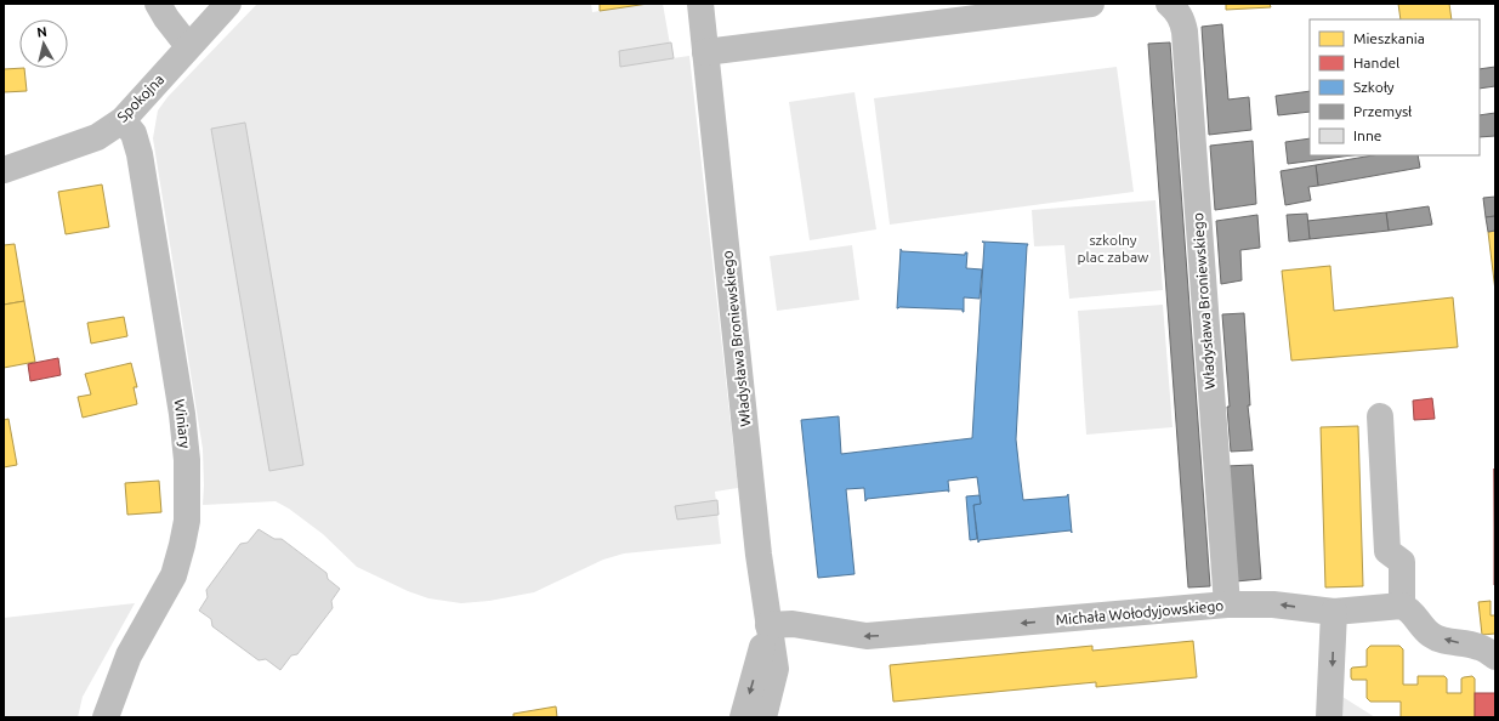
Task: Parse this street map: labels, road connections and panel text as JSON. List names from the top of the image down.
{
  "streets": {
    "street": [
      "Spokojna",
      "Władysława Broniewskiego",
      "Winiary",
      "Michała Wołodyjowskiego"
    ]
  },
  "crossings": [
    ["Spokojna", "Winiary"],
    ["Władysława Broniewskiego", "Michała Wołodyjowskiego"]
  ],
  "one_way": ["Michała Wołodyjowskiego"],
  "parks": ["szkolny plac zabaw"],
  "legend": [
    "Mieszkania",
    "Handel",
    "Szkoły",
    "Przemysł",
    "Inne"
  ],
  "north": "top"
}
